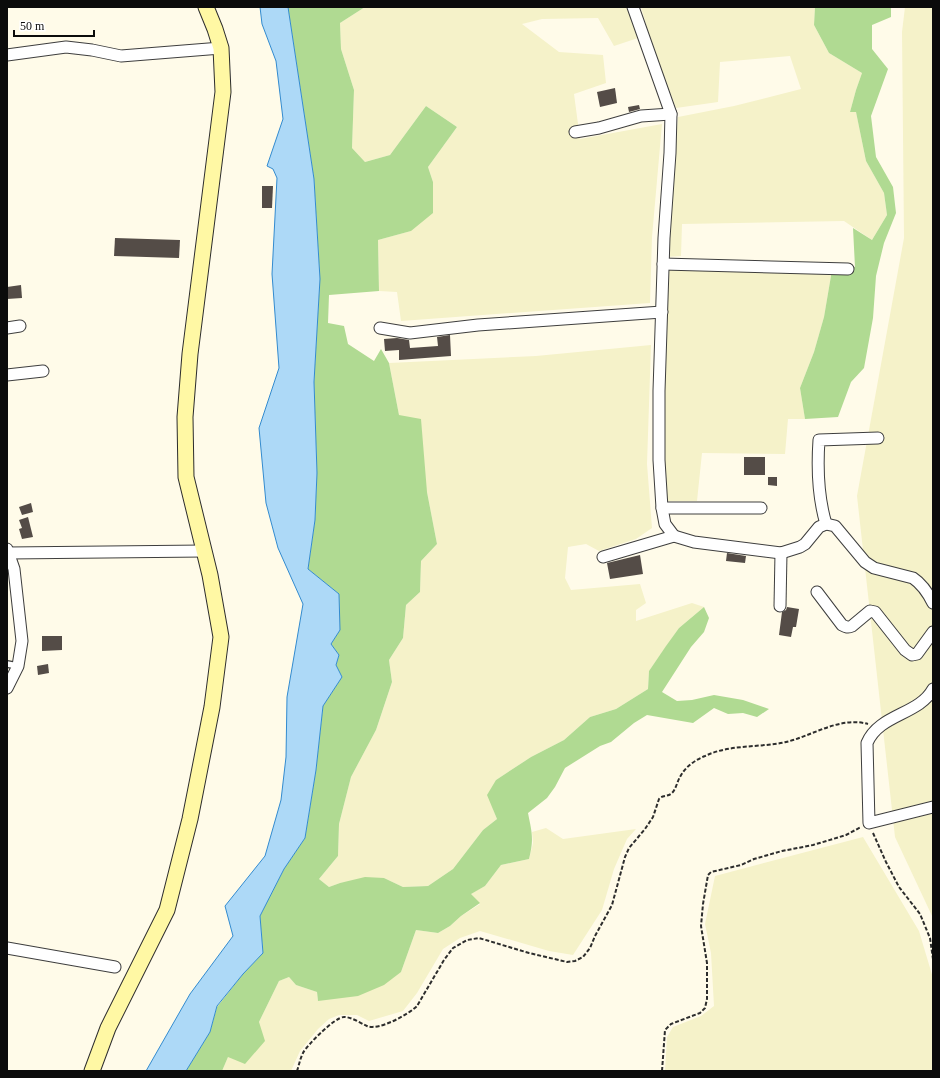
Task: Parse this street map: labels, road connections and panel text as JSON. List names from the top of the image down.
{
  "scale_bar": "50 m"
}
